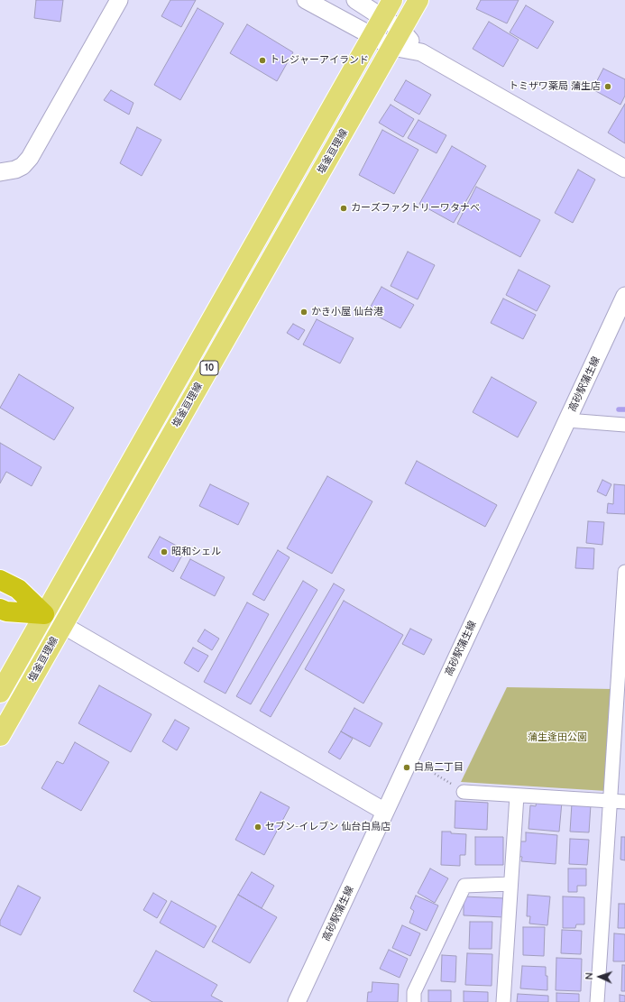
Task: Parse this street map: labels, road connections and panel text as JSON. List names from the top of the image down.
{
  "streets": {
    "main road": ["塩釜亘理線", "10"],
    "street": ["高砂駅蒲生線"]
  },
  "parks": ["蒲生逢田公園"],
  "places": [
    "トレジャーアイランド",
    "トミザワ薬局 蒲生店",
    "カーズファクトリーワタナベ",
    "かき小屋 仙台港",
    "昭和シェル",
    "白鳥二丁目",
    "セブン-イレブン 仙台白鳥店"
  ],
  "north": "left"
}
